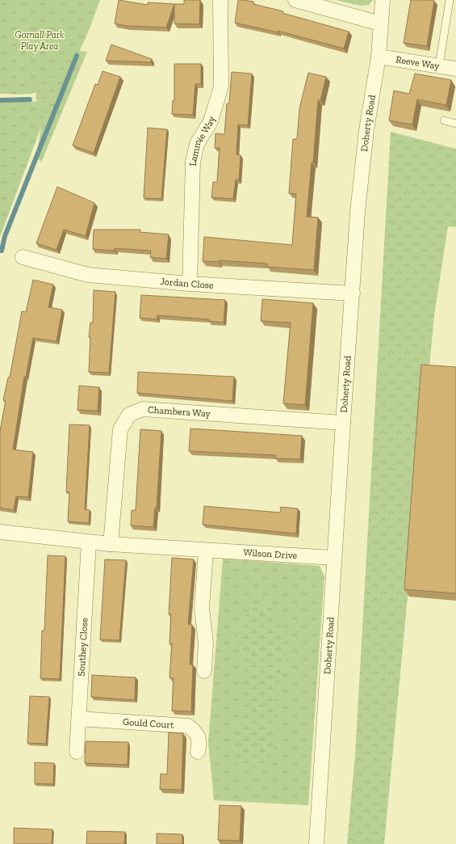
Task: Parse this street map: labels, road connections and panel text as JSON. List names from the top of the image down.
{
  "streets": {
    "street": [
      "Reeve Way",
      "Doherty Road",
      "Lammie Way",
      "Jordan Close",
      "Chambers Way",
      "Wilson Drive",
      "Southey Close",
      "Gould Court"
    ]
  },
  "crossings": [
    ["Reeve Way", "Doherty Road"],
    ["Doherty Road", "Jordan Close"],
    ["Doherty Road", "Chambers Way"],
    ["Doherty Road", "Wilson Drive"],
    ["Lammie Way", "Jordan Close"],
    ["Chambers Way", "Wilson Drive"],
    ["Wilson Drive", "Southey Close"],
    ["Southey Close", "Gould Court"]
  ],
  "parks": ["Gornall Park Play Area"]
}
